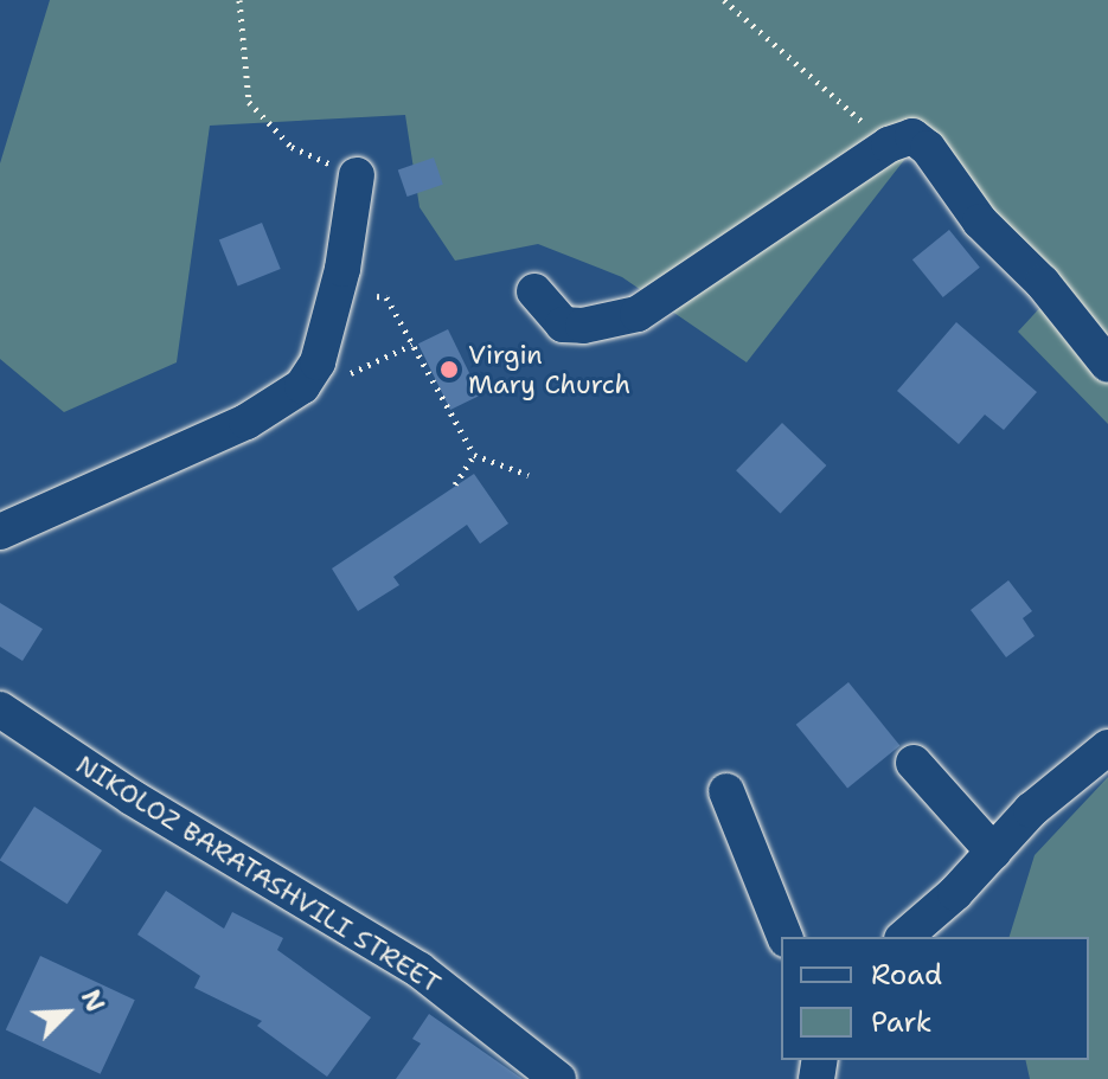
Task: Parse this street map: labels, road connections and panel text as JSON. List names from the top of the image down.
{
  "streets": {
    "street": ["NIKOLOZ BARATASHVILI STREET"]
  },
  "places": ["Virgin Mary Church"],
  "legend": ["Road", "Park"],
  "north": "top right"
}
